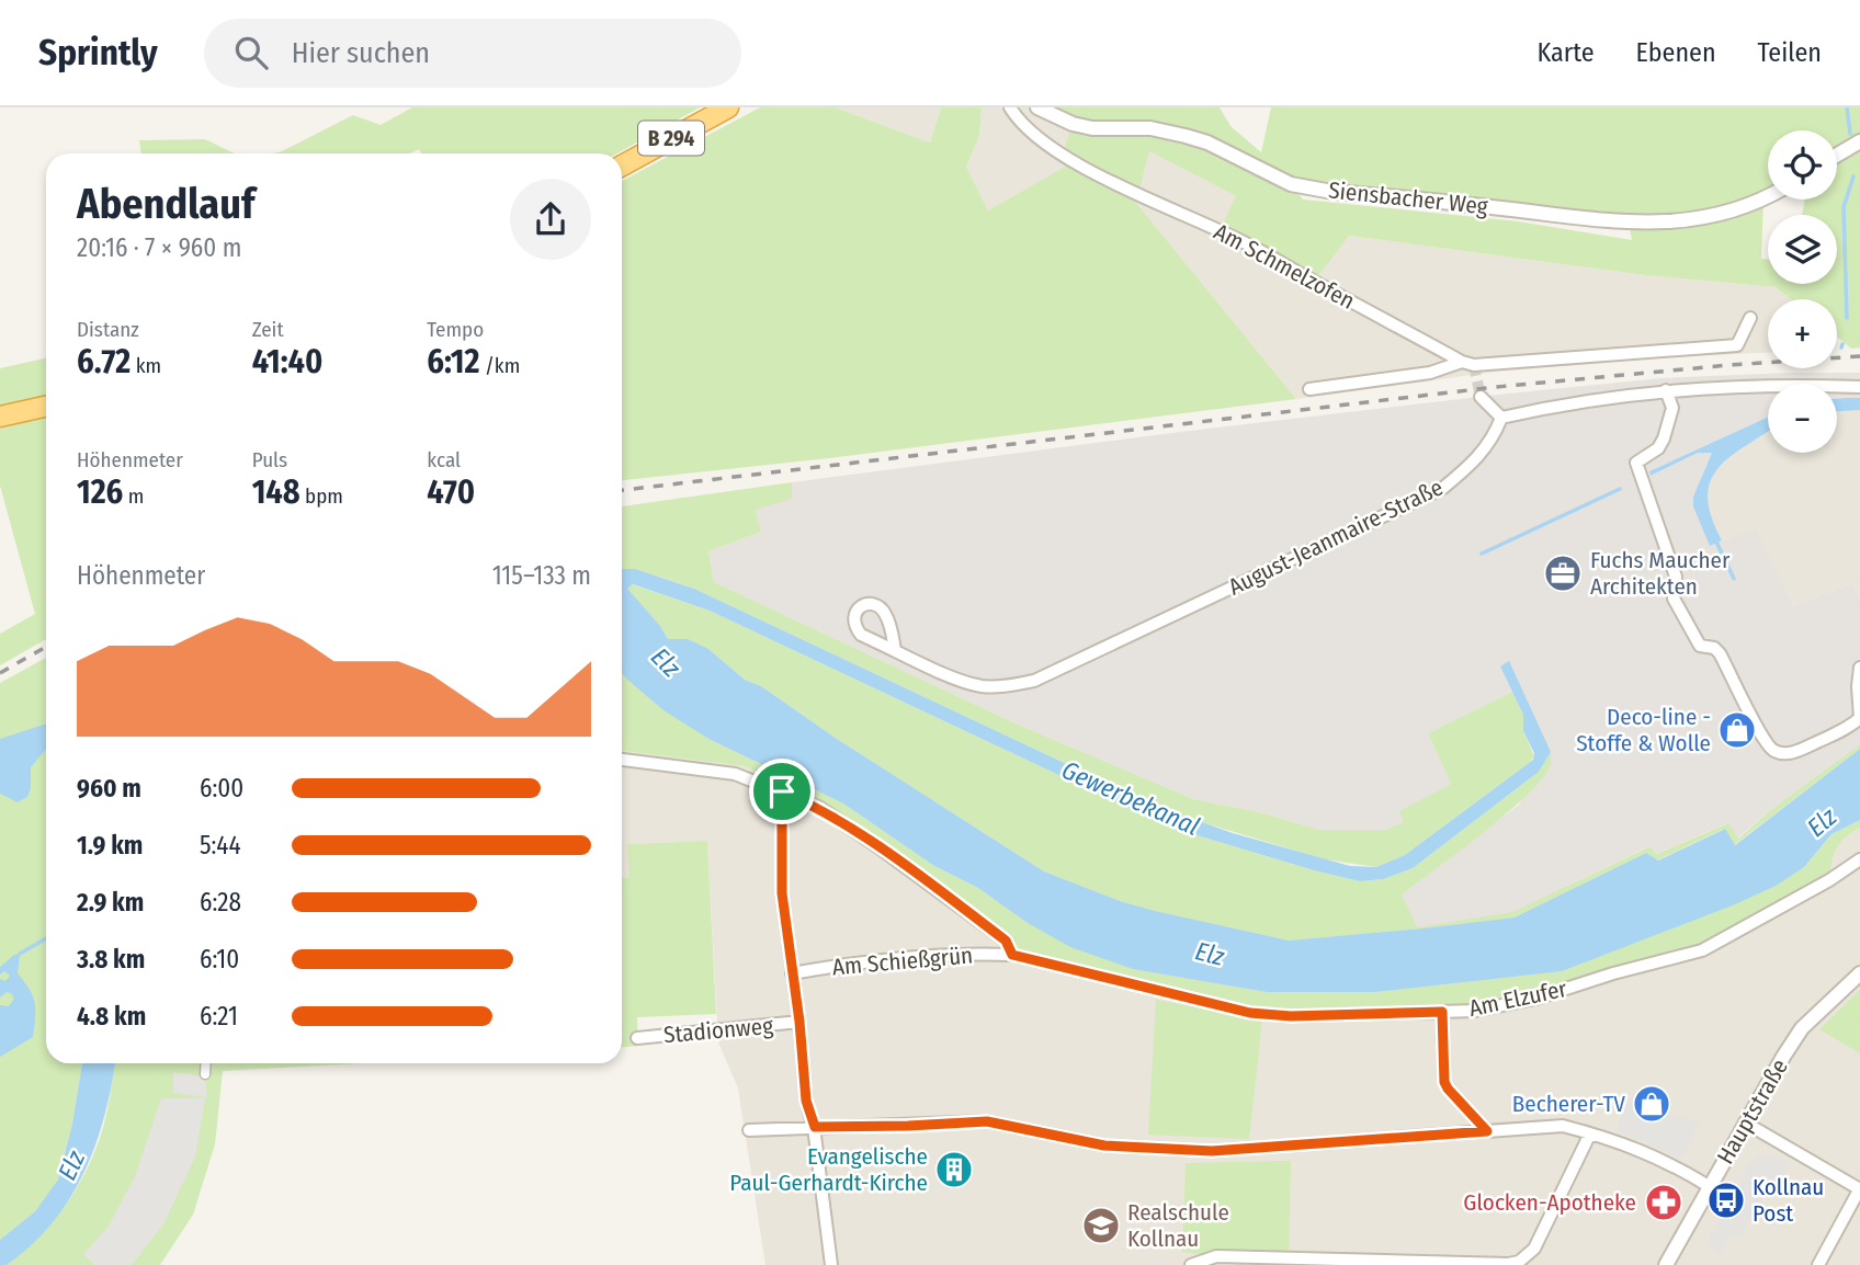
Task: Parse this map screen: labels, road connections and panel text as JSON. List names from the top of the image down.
{
  "streets": {
    "highway": ["B 294"],
    "street": [
      "Siensbacher Weg",
      "Am Schmelzofen",
      "August-Jeanmaire-Straße",
      "Am Schießgrün",
      "Am Elzufer",
      "Stadionweg",
      "Hauptstraße"
    ]
  },
  "crossings": [
    ["Am Schießgrün", "Am Elzufer"]
  ],
  "water": ["Elz", "Gewerbekanal"],
  "places": {
    "office": ["Fuchs Maucher Architekten"],
    "shop": ["Deco-line - Stoffe & Wolle", "Becherer-TV"],
    "building": ["Evangelische Paul-Gerhardt-Kirche"],
    "bus stop": ["Kollnau Post"],
    "pharmacy": ["Glocken-Apotheke"],
    "school or university": ["Realschule Kollnau"]
  },
  "page": {
    "header": "Sprintly",
    "search": "Hier suchen",
    "nav": ["Karte", "Ebenen", "Teilen"],
    "map_buttons": ["+", "−"],
    "heading": ["Abendlauf", "20:16 · 7 × 960 m"],
    "stats": [
      ["Distanz", "6.72 km"],
      ["Zeit", "41:40"],
      ["Tempo", "6:12 /km"],
      ["Höhenmeter", "126 m"],
      ["Puls", "148 bpm"],
      ["kcal", "470"]
    ],
    "chart": ["Höhenmeter", "115–133 m"],
    "list": [
      {
        "name": "960 m",
        "note": "6:00"
      },
      {
        "name": "1.9 km",
        "note": "5:44"
      },
      {
        "name": "2.9 km",
        "note": "6:28"
      },
      {
        "name": "3.8 km",
        "note": "6:10"
      },
      {
        "name": "4.8 km",
        "note": "6:21"
      }
    ]
  }
}
